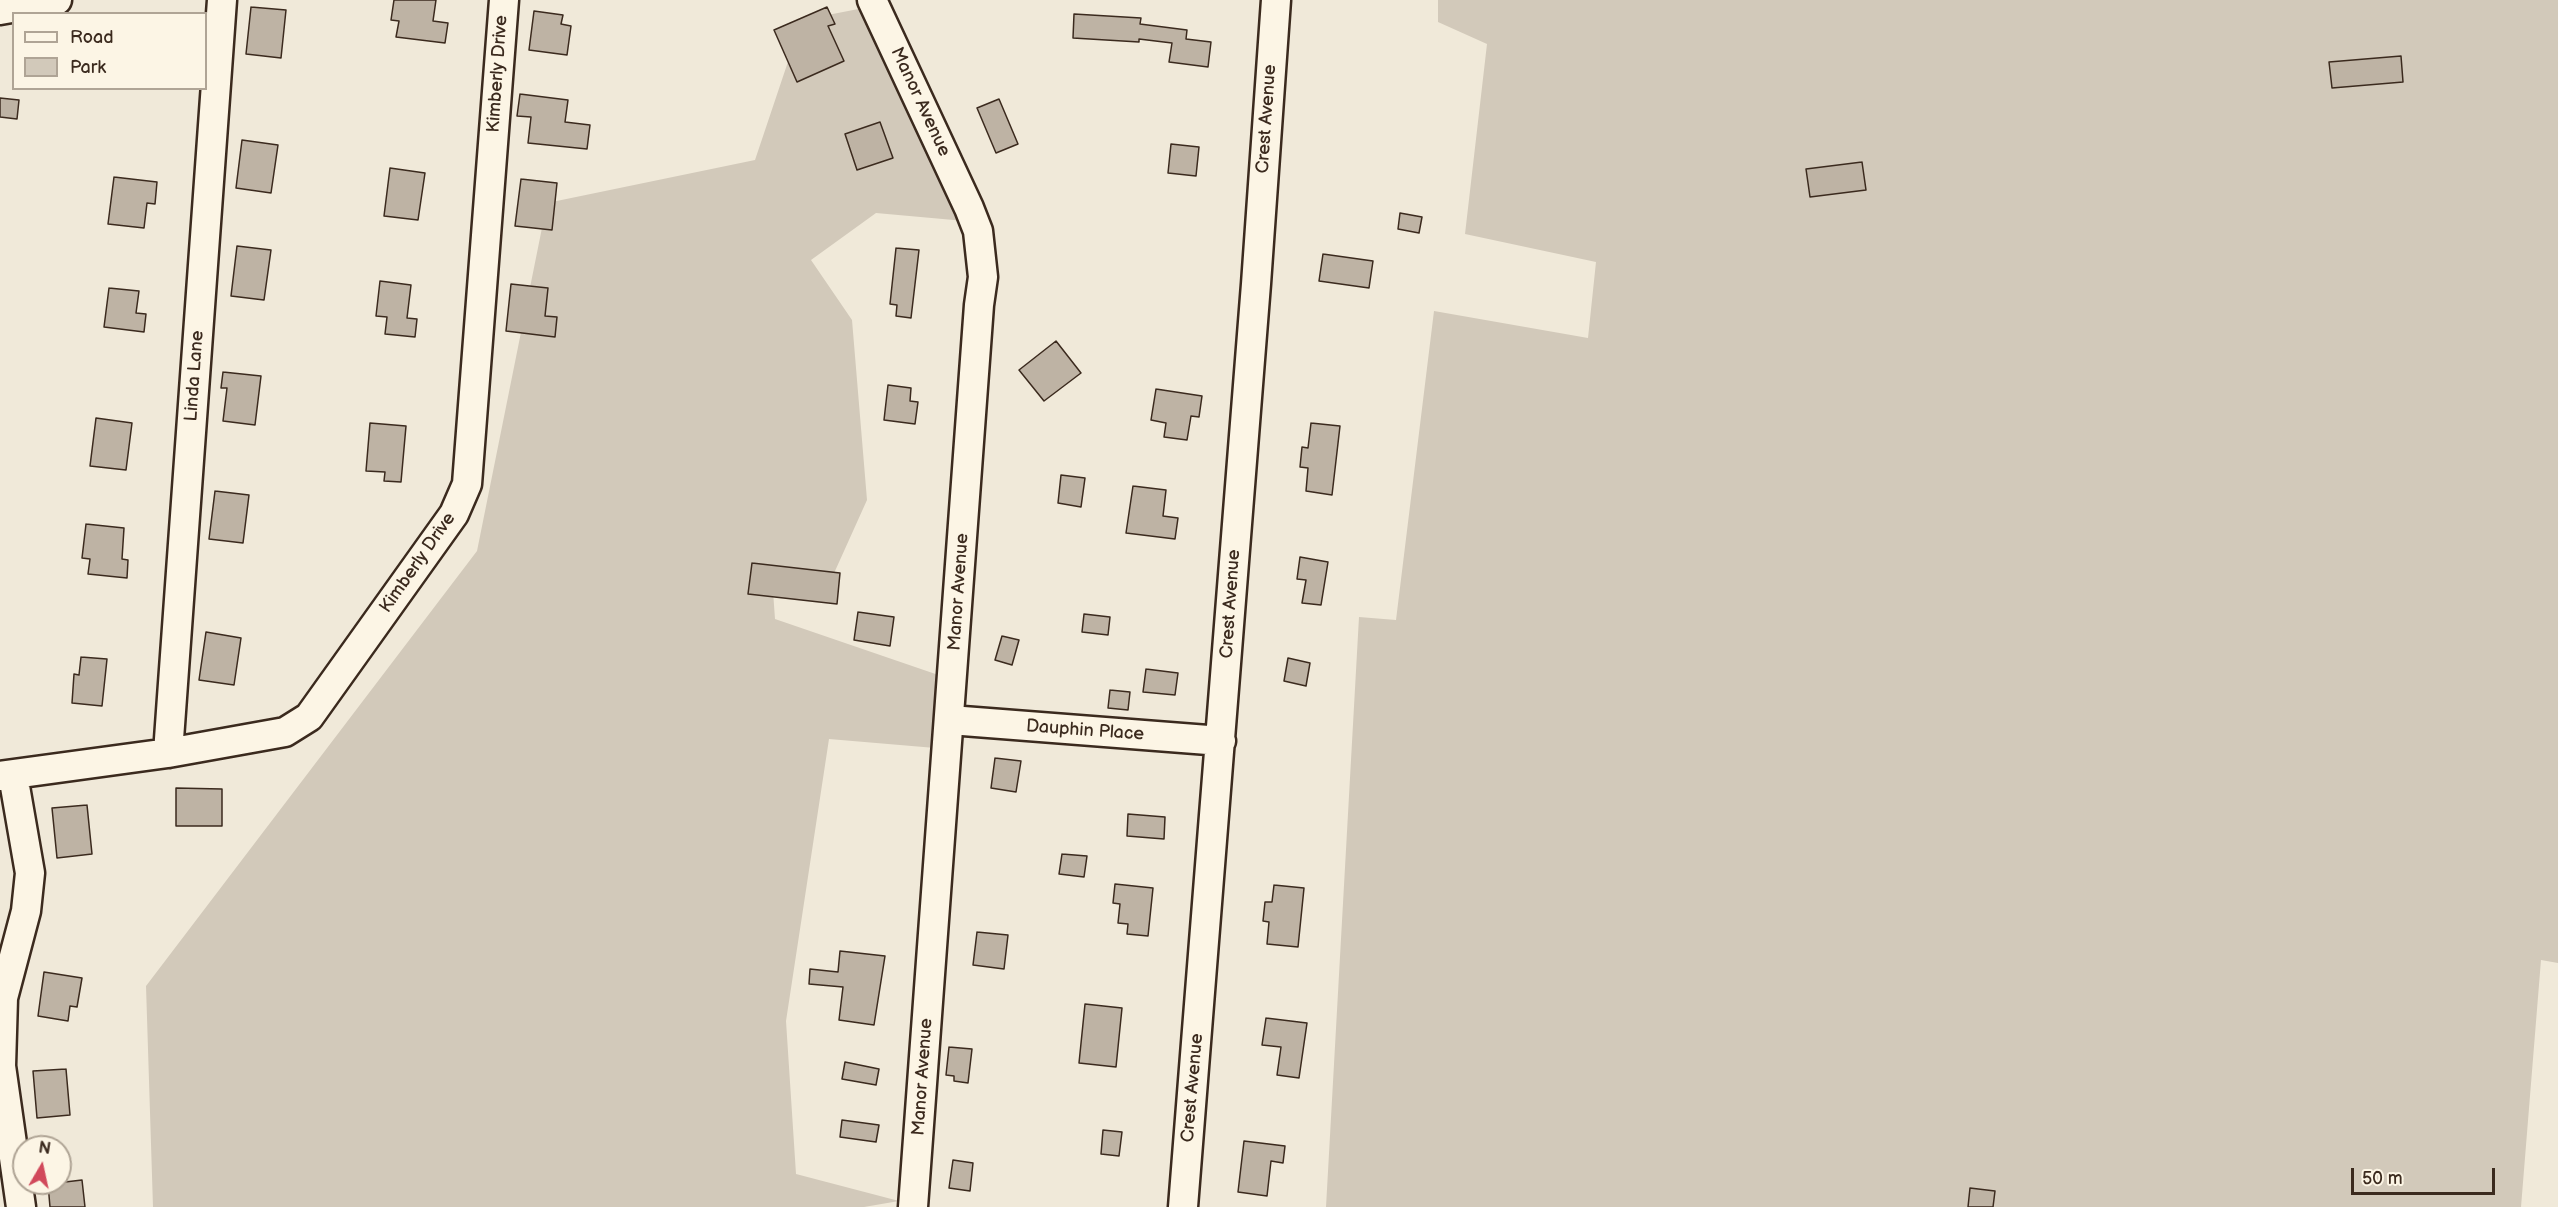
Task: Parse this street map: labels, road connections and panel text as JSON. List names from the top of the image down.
{
  "streets": {
    "street": [
      "Kimberly Drive",
      "Manor Avenue",
      "Crest Avenue",
      "Linda Lane",
      "Dauphin Place"
    ]
  },
  "crossings": [
    ["Kimberly Drive", "Linda Lane"],
    ["Manor Avenue", "Dauphin Place"],
    ["Crest Avenue", "Dauphin Place"]
  ],
  "legend": ["Road", "Park"],
  "scale_bar": "50 m",
  "north": "top"
}
